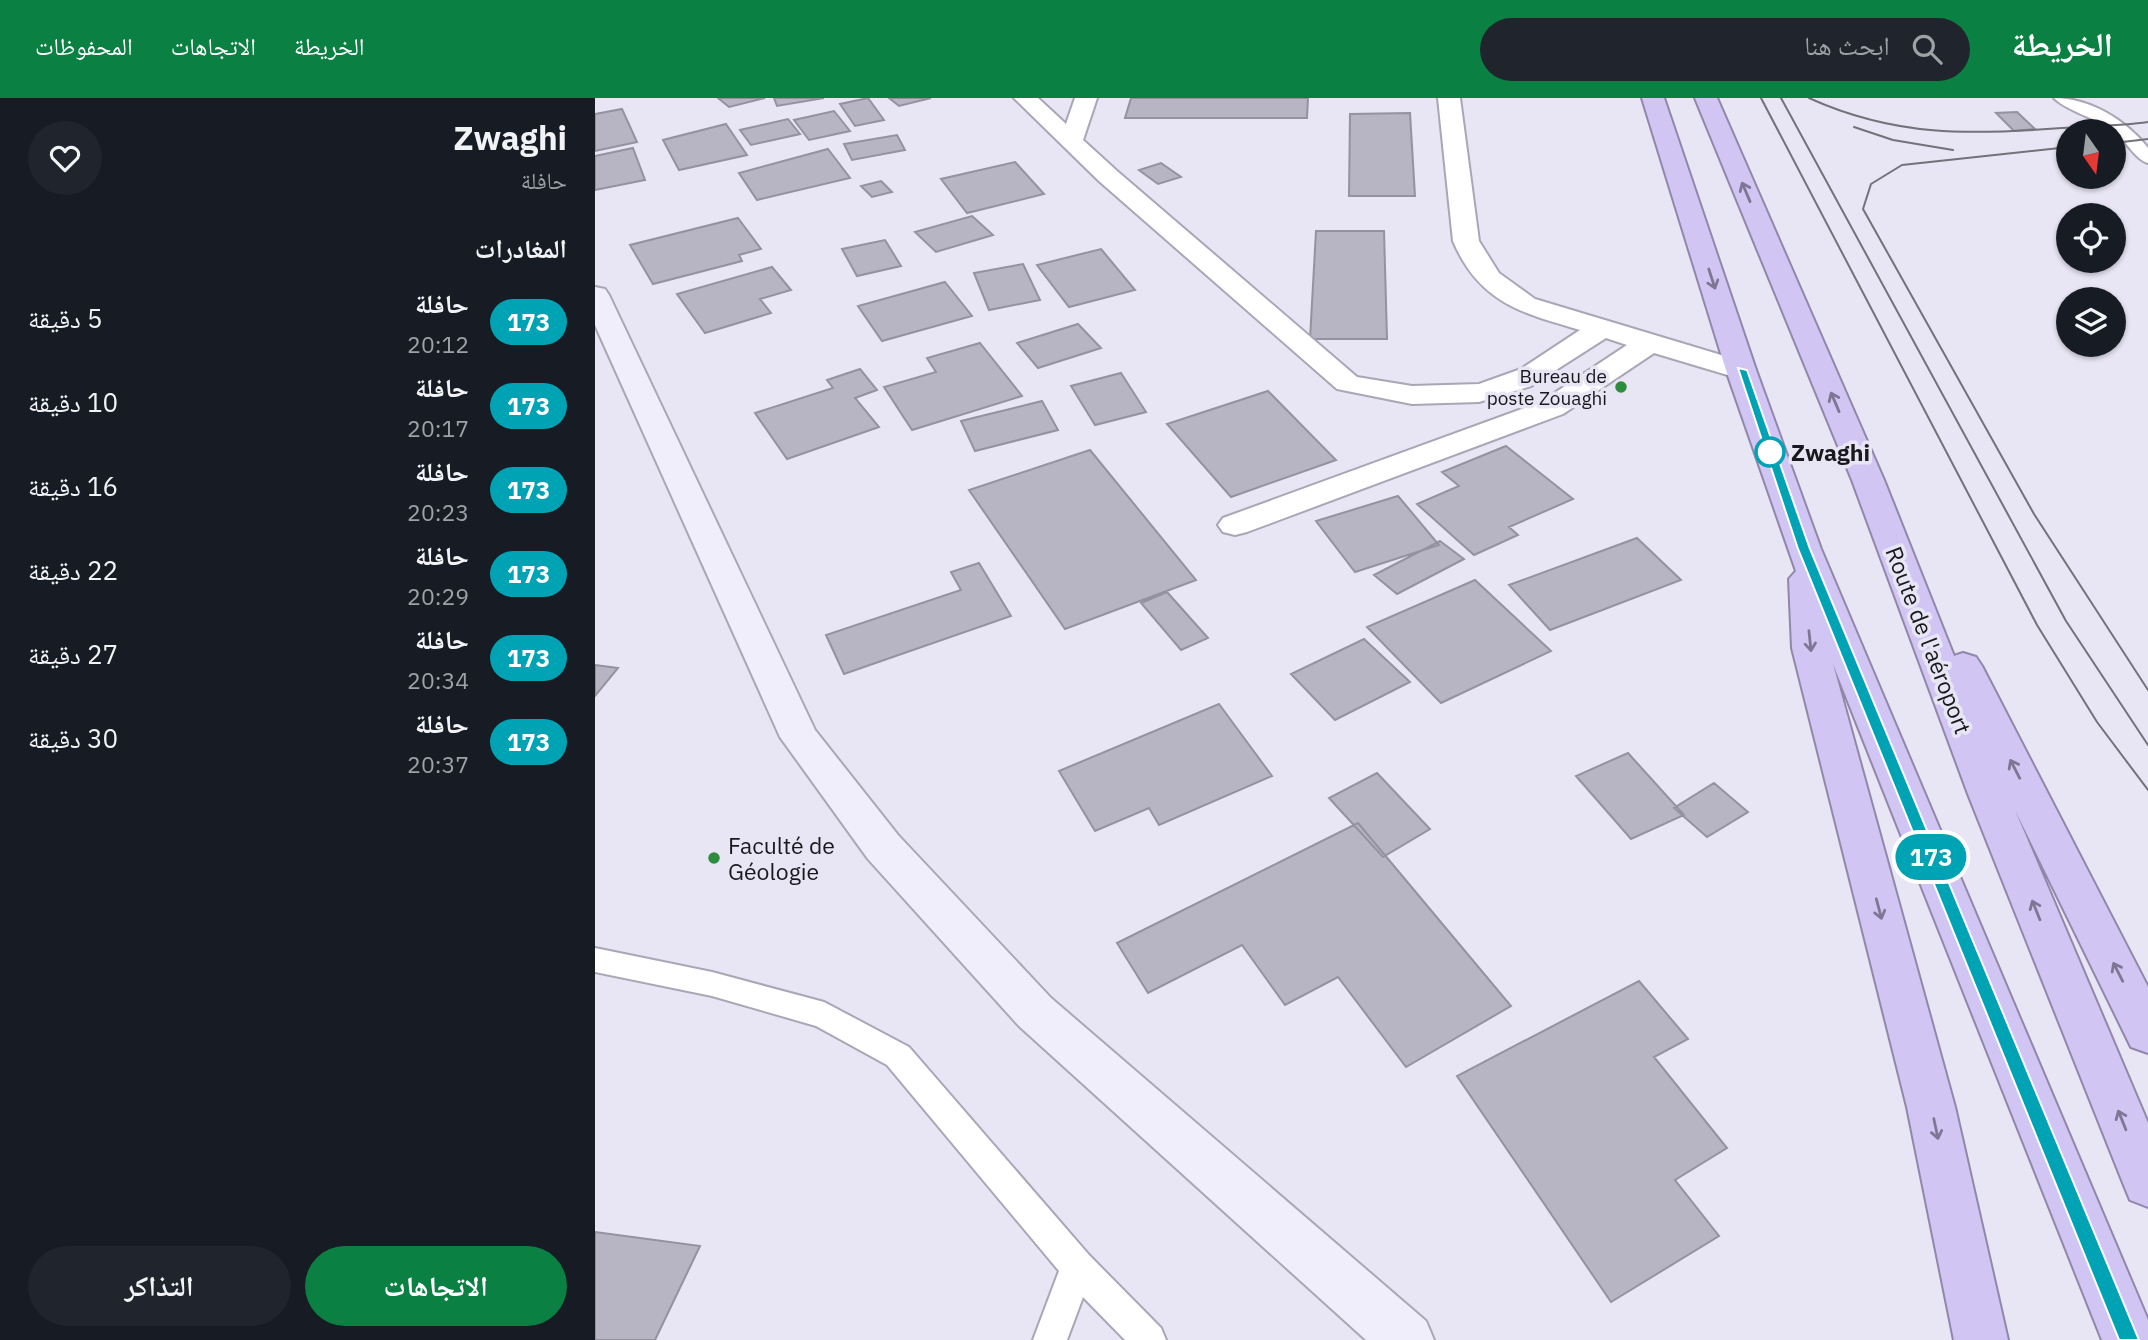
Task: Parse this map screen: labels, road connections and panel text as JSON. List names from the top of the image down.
{
  "streets": {
    "highway": ["Route de l'aéroport"]
  },
  "places": ["Bureau de poste Zouaghi", "Zwaghi", "Faculté de Géologie"],
  "lines": ["bus line 173"],
  "north": "bottom",
  "page": {
    "header": "الخريطة",
    "search": "ابحث هنا",
    "nav": ["الخريطة", "الاتجاهات", "المحفوظات"],
    "on_map": "173",
    "heading": [
      ["Zwaghi", "حافلة"],
      "المغادرات"
    ],
    "list": [
      {
        "mark": "173",
        "name": "حافلة",
        "note": "20:12",
        "value": "5 دقيقة"
      },
      {
        "mark": "173",
        "name": "حافلة",
        "note": "20:17",
        "value": "10 دقيقة"
      },
      {
        "mark": "173",
        "name": "حافلة",
        "note": "20:23",
        "value": "16 دقيقة"
      },
      {
        "mark": "173",
        "name": "حافلة",
        "note": "20:29",
        "value": "22 دقيقة"
      },
      {
        "mark": "173",
        "name": "حافلة",
        "note": "20:34",
        "value": "27 دقيقة"
      },
      {
        "mark": "173",
        "name": "حافلة",
        "note": "20:37",
        "value": "30 دقيقة"
      }
    ],
    "buttons": ["الاتجاهات", "التذاكر"]
  }
}
